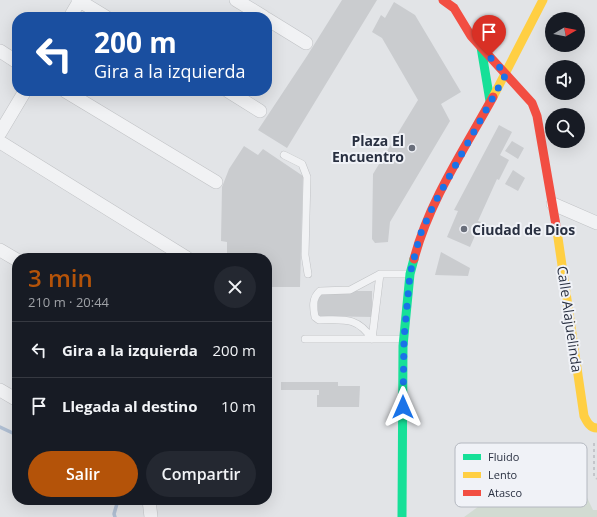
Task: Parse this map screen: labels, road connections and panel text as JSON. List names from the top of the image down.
{
  "streets": {
    "street": ["Calle Alajuelinda"]
  },
  "places": ["Plaza El Encuentro", "Ciudad de Dios"],
  "legend": ["Fluido", "Lento", "Atasco"],
  "north": "right",
  "page": {
    "turn": ["200 m", "Gira a la izquierda"],
    "heading": ["3 min", "210 m · 20:44"],
    "list": [
      {
        "name": "Gira a la izquierda",
        "value": "200 m"
      },
      {
        "name": "Llegada al destino",
        "value": "10 m"
      }
    ],
    "buttons": ["Salir", "Compartir"]
  }
}
